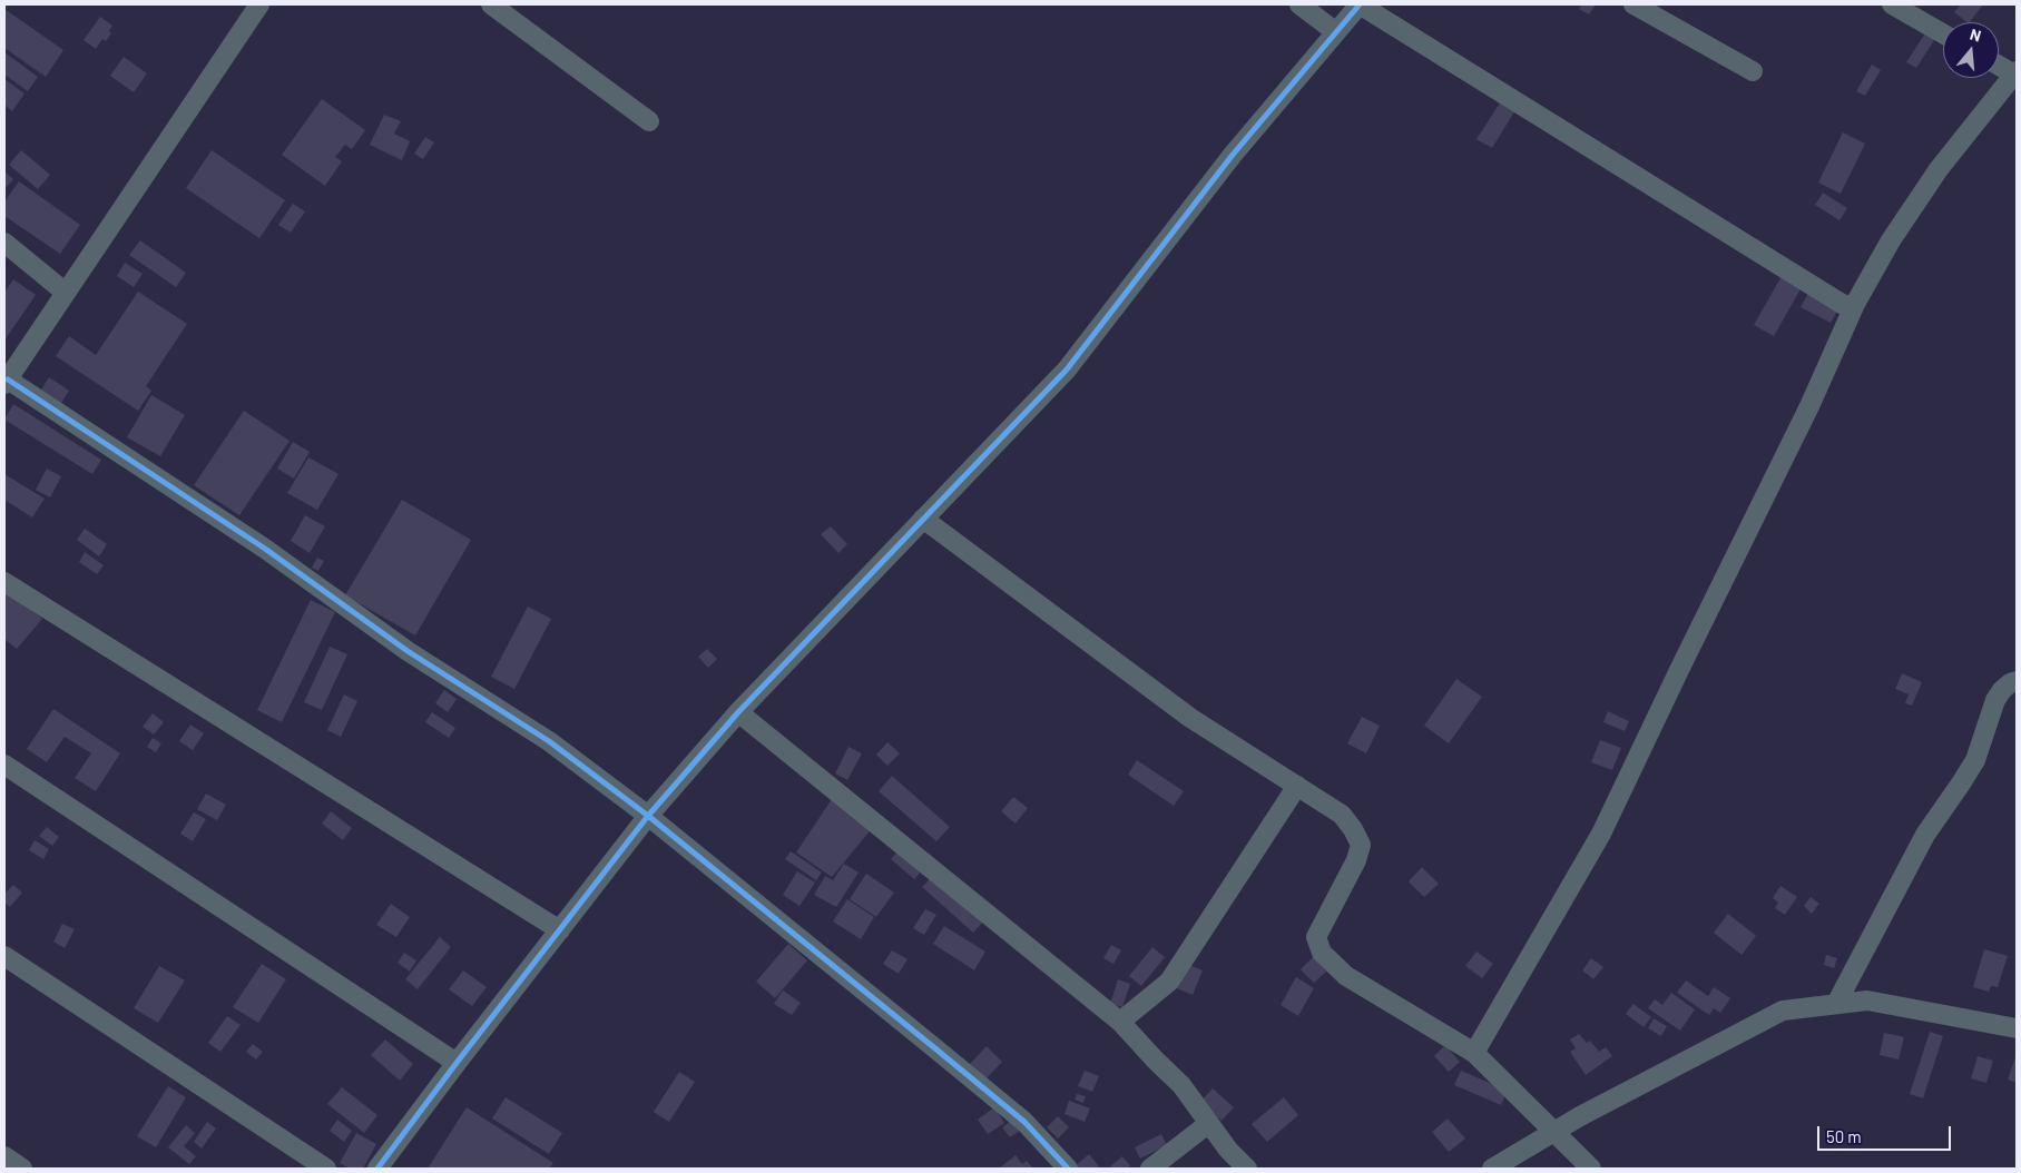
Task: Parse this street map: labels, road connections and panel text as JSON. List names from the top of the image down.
{
  "scale_bar": "50 m",
  "north": "top"
}
